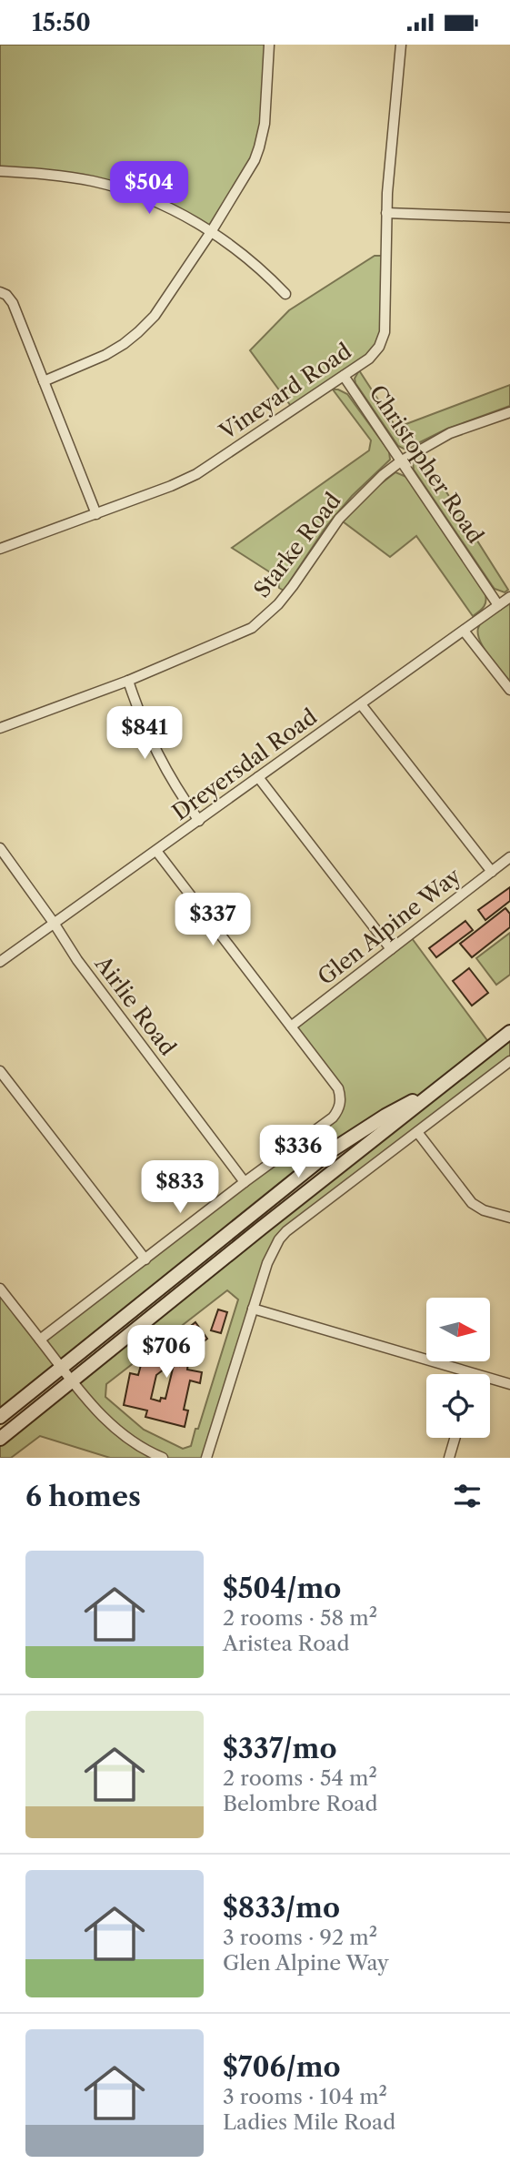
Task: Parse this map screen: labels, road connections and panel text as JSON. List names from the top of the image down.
{
  "streets": {
    "street": [
      "Vineyard Road",
      "Christopher Road",
      "Starke Road",
      "Dreyersdal Road",
      "Glen Alpine Way",
      "Airlie Road"
    ]
  },
  "crossings": [
    ["Vineyard Road", "Christopher Road"],
    ["Christopher Road", "Starke Road"],
    ["Christopher Road", "Dreyersdal Road"],
    ["Dreyersdal Road", "Airlie Road"]
  ],
  "north": "right",
  "page": {
    "status": "15:50",
    "price": [
      "$504",
      "$841",
      "$337",
      "$336",
      "$833",
      "$706"
    ],
    "heading": "6 homes",
    "list": [
      {
        "name": "$504/mo",
        "note": "2 rooms · 58 m² · Aristea Road"
      },
      {
        "name": "$337/mo",
        "note": "2 rooms · 54 m² · Belombre Road"
      },
      {
        "name": "$833/mo",
        "note": "3 rooms · 92 m² · Glen Alpine Way"
      },
      {
        "name": "$706/mo",
        "note": "3 rooms · 104 m² · Ladies Mile Road"
      }
    ]
  }
}
